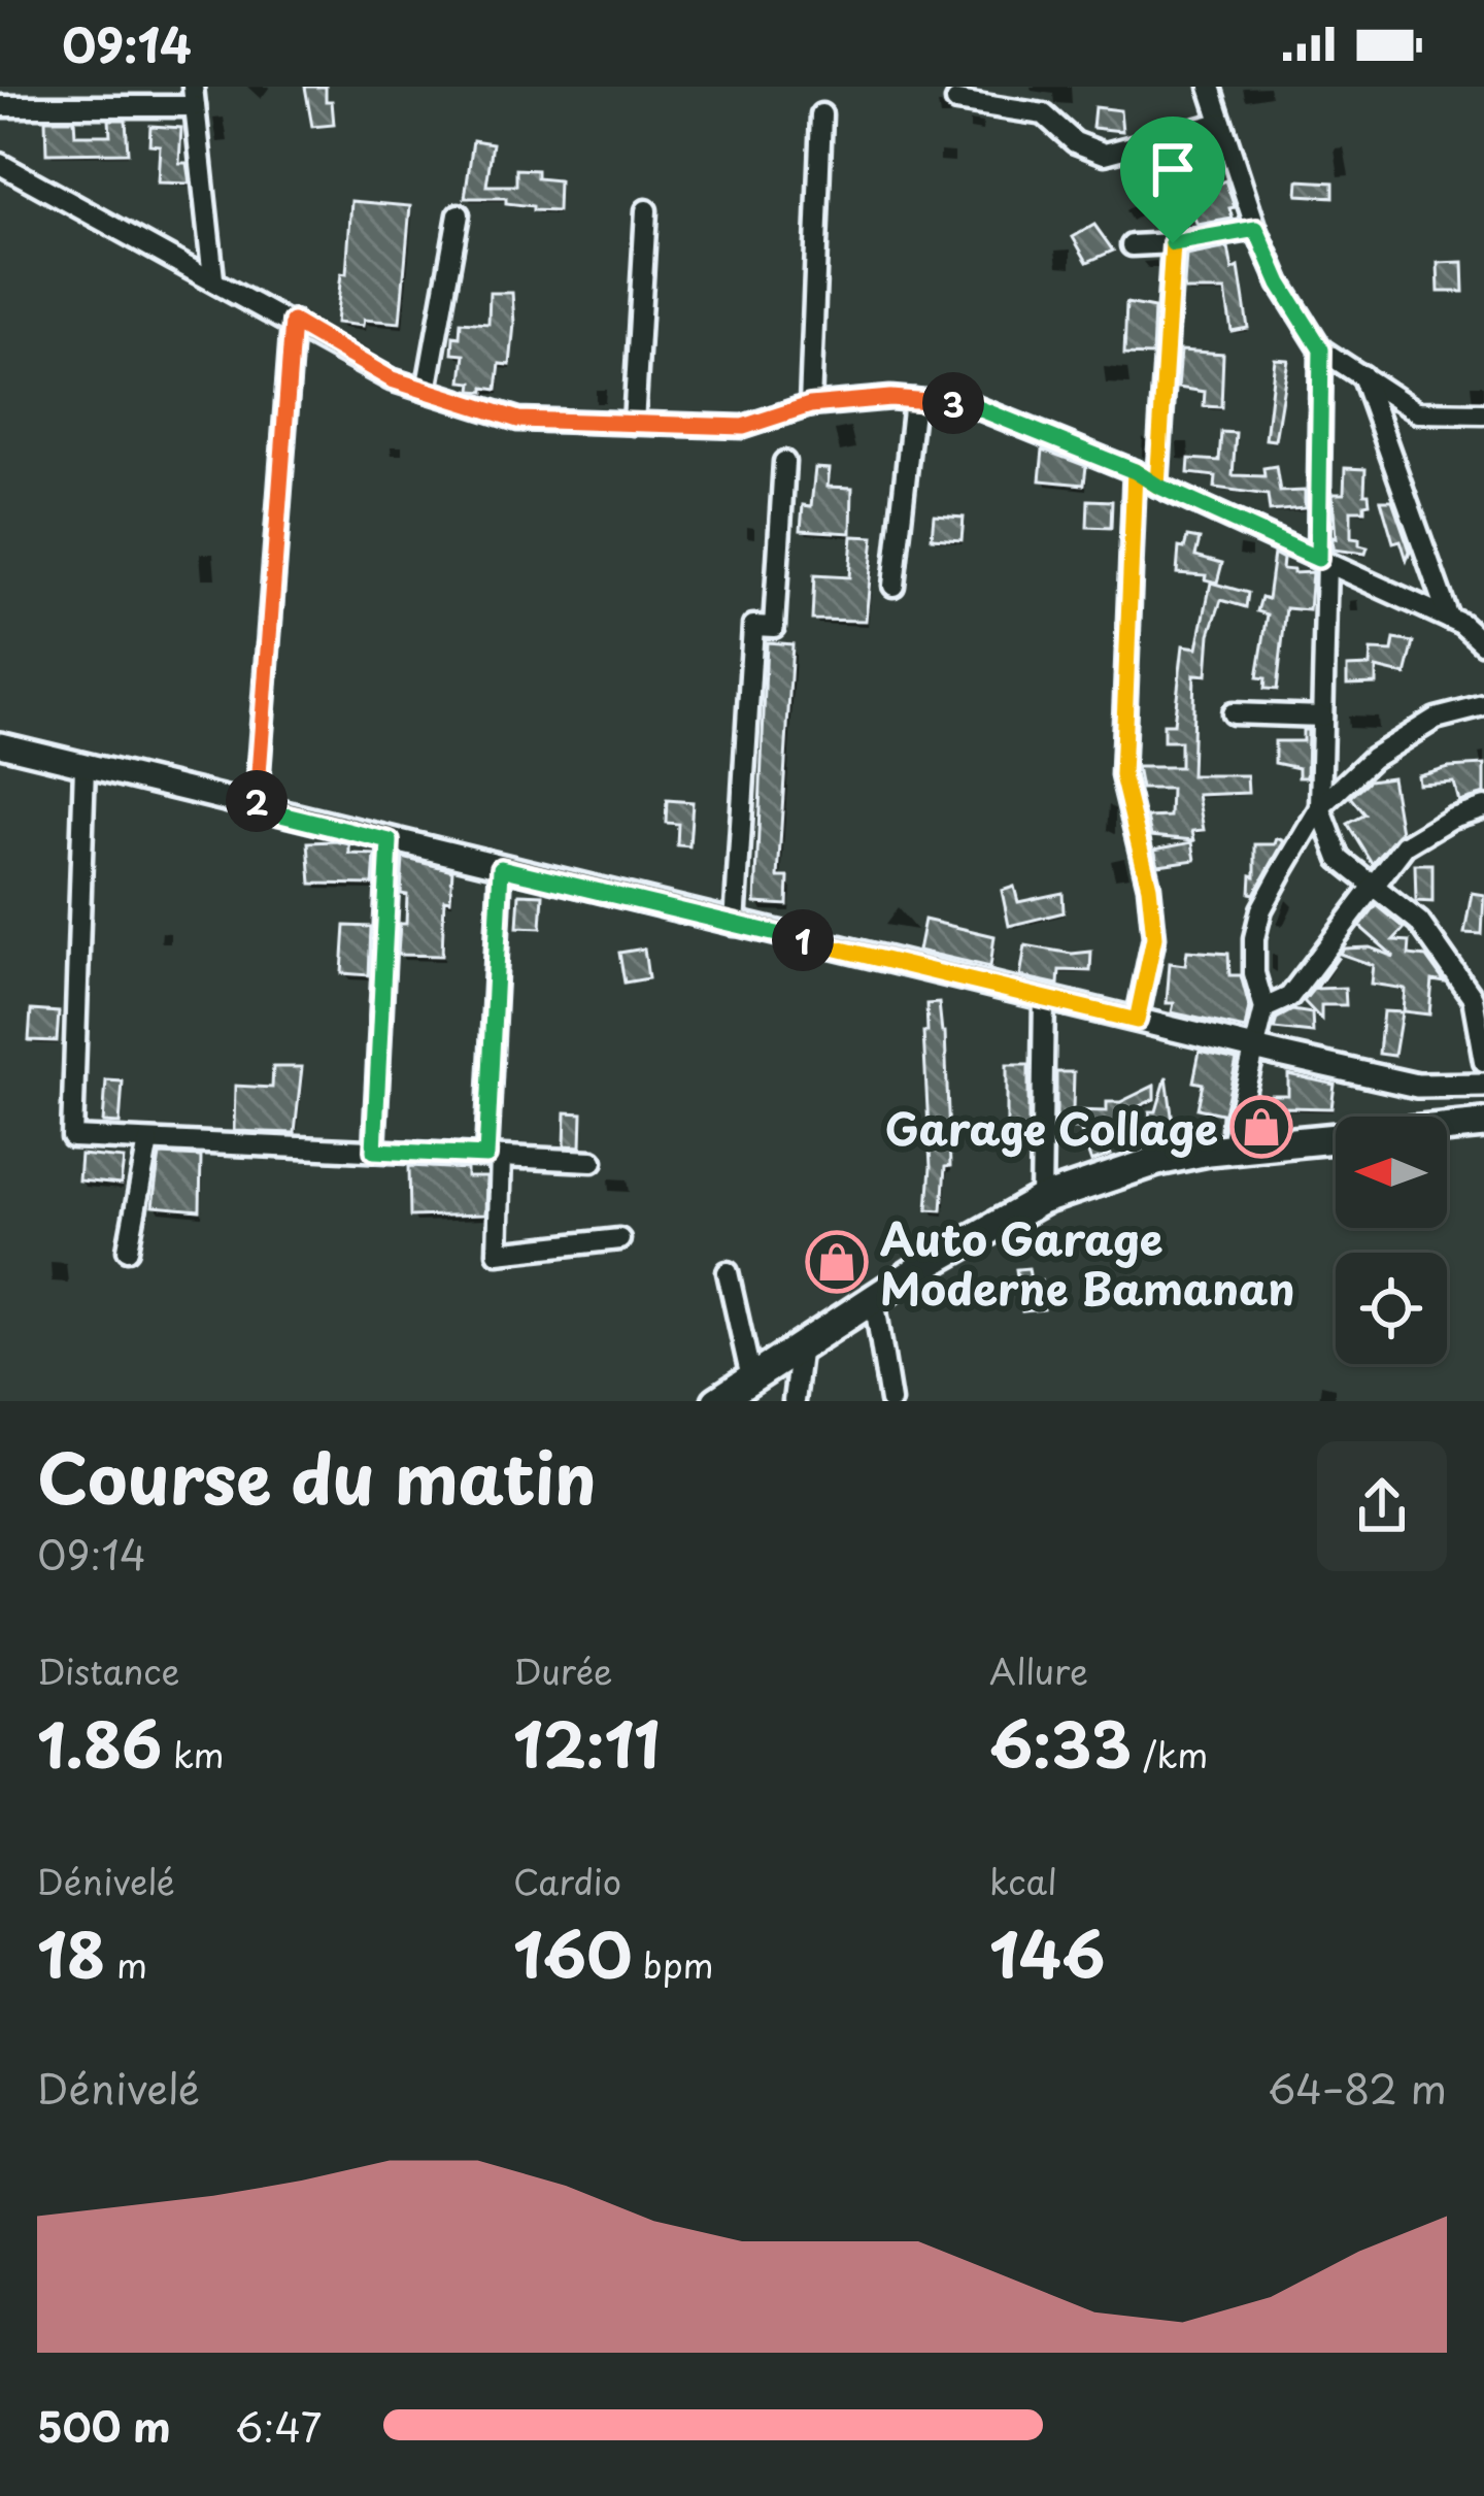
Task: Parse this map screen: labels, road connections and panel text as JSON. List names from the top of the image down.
{
  "places": {
    "shop": ["Garage Collage", "Auto Garage Moderne Bamanan"]
  },
  "north": "left",
  "page": {
    "status": "09:14",
    "pins": ["3", "2", "1"],
    "heading": ["Course du matin", "09:14"],
    "stats": [
      ["Distance", "1.86 km"],
      ["Durée", "12:11"],
      ["Allure", "6:33 /km"],
      ["Dénivelé", "18 m"],
      ["Cardio", "160 bpm"],
      ["kcal", "146"]
    ],
    "chart": ["Dénivelé", "64–82 m"],
    "list": [
      {
        "name": "500 m",
        "note": "6:47"
      }
    ]
  }
}
